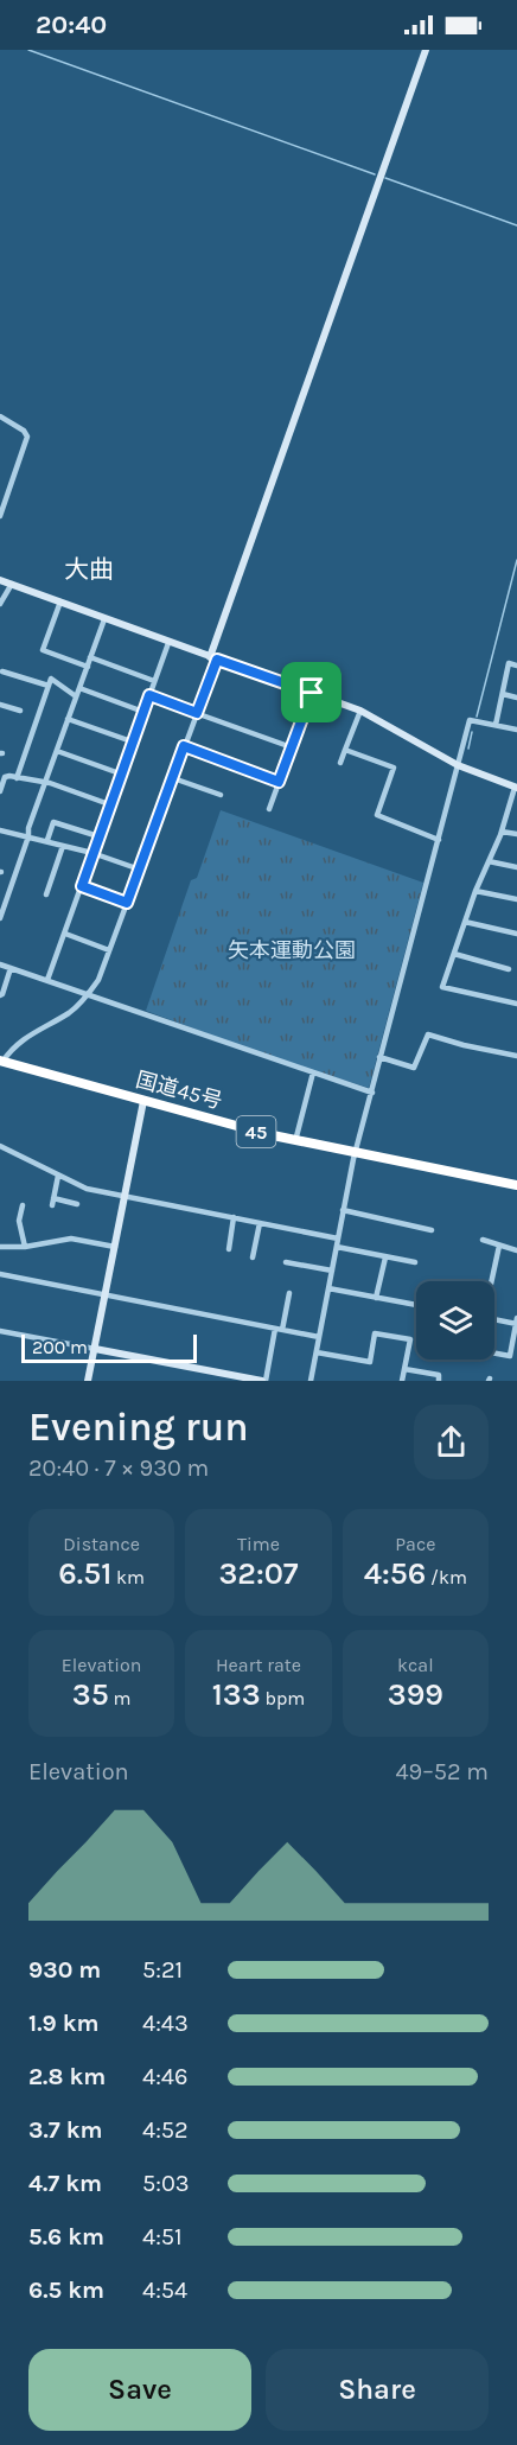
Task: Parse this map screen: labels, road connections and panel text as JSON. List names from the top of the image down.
{
  "streets": {
    "highway": ["国道45号", "45"]
  },
  "districts": ["大曲"],
  "parks": ["矢本運動公園"],
  "scale_bar": "200 m",
  "page": {
    "status": "20:40",
    "scale": "200 m",
    "heading": ["Evening run", "20:40 · 7 × 930 m"],
    "stats": [
      ["Distance", "6.51 km"],
      ["Time", "32:07"],
      ["Pace", "4:56 /km"],
      ["Elevation", "35 m"],
      ["Heart rate", "133 bpm"],
      ["kcal", "399"]
    ],
    "chart": ["Elevation", "49–52 m"],
    "list": [
      {
        "name": "930 m",
        "note": "5:21"
      },
      {
        "name": "1.9 km",
        "note": "4:43"
      },
      {
        "name": "2.8 km",
        "note": "4:46"
      },
      {
        "name": "3.7 km",
        "note": "4:52"
      },
      {
        "name": "4.7 km",
        "note": "5:03"
      },
      {
        "name": "5.6 km",
        "note": "4:51"
      },
      {
        "name": "6.5 km",
        "note": "4:54"
      }
    ],
    "buttons": ["Save", "Share"]
  }
}
